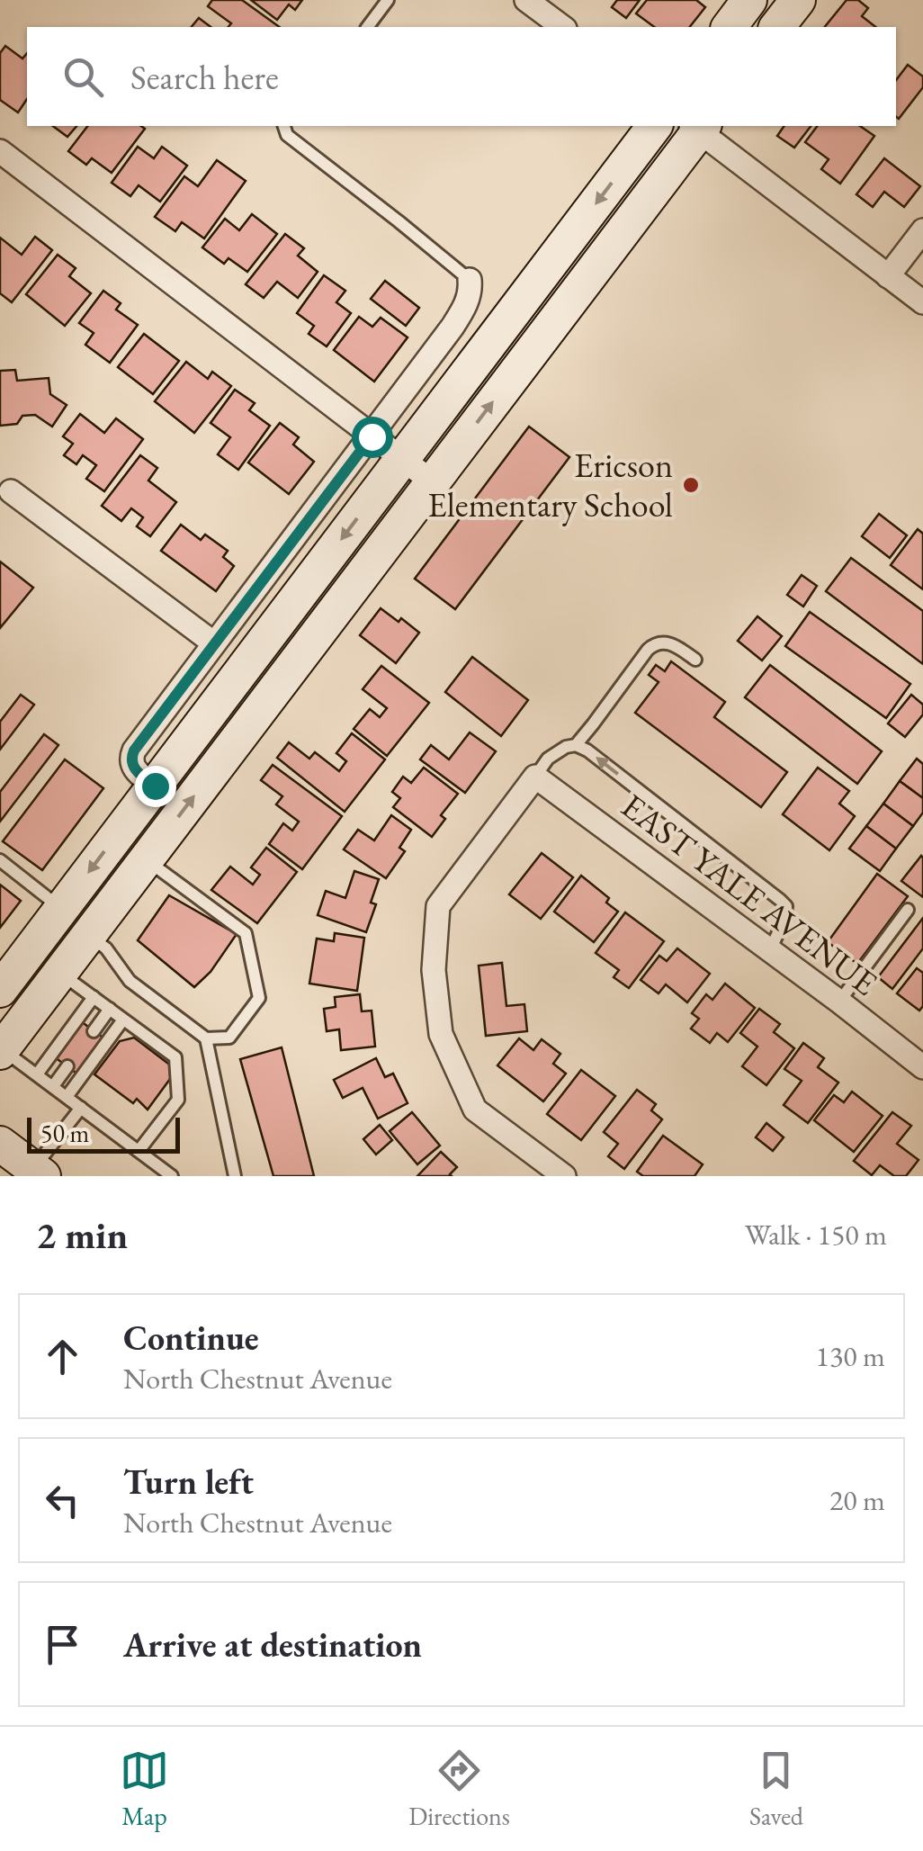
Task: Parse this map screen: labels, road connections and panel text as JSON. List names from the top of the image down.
{
  "streets": {
    "street": ["EAST YALE AVENUE"]
  },
  "places": ["Ericson Elementary School"],
  "scale_bar": "50 m",
  "page": {
    "search": "Search here",
    "scale": "50 m",
    "heading": ["2 min", "Walk · 150 m"],
    "list": [
      ["Continue", "North Chestnut Avenue", "130 m"],
      ["Turn left", "North Chestnut Avenue", "20 m"],
      "Arrive at destination"
    ],
    "nav": ["Map", "Directions", "Saved"]
  }
}
